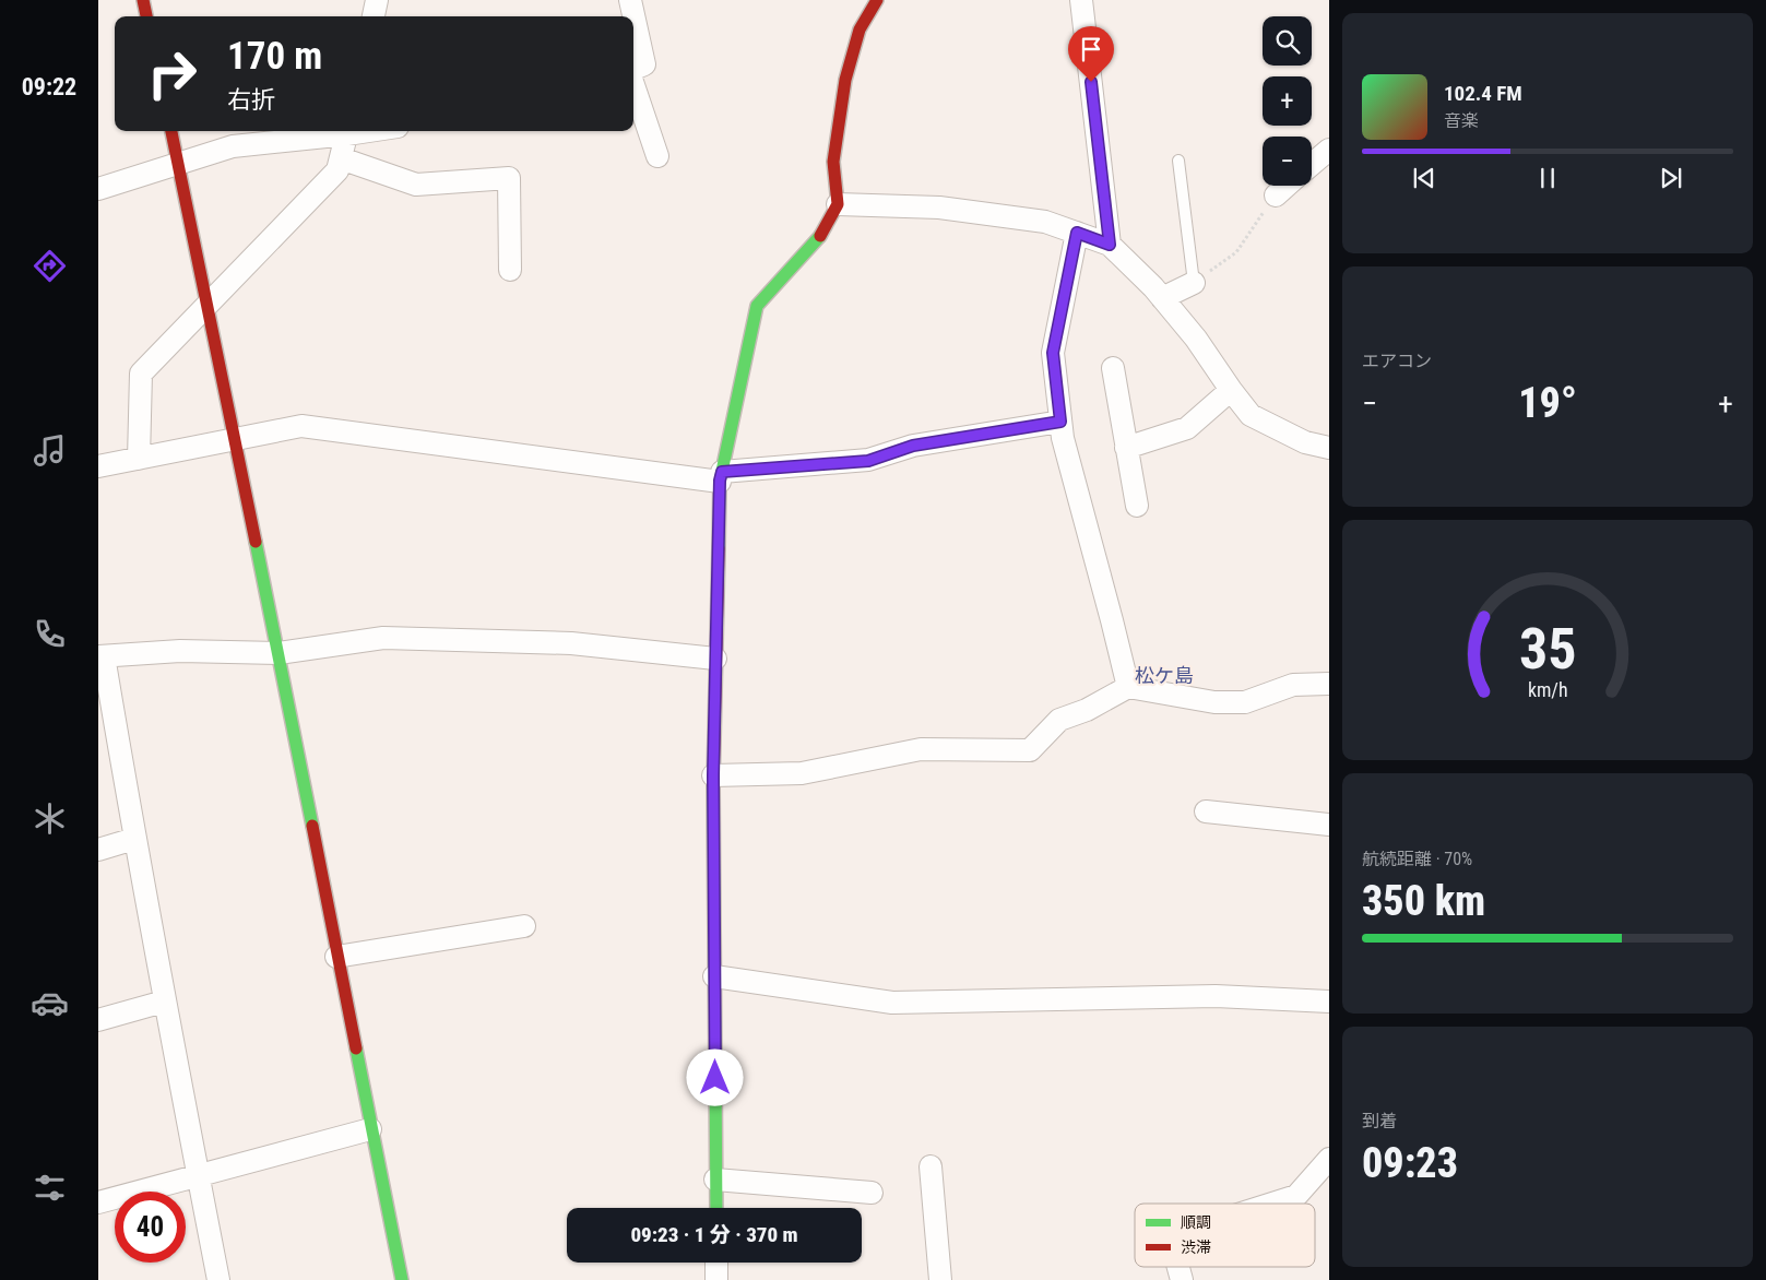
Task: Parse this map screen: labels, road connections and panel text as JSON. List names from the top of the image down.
{
  "districts": ["松ケ島"],
  "legend": ["順調", "渋滞"],
  "page": {
    "tabs": "09:22",
    "map_buttons": ["+", "−"],
    "turn": ["170 m", "右折"],
    "song": ["102.4 FM", "音楽"],
    "tile": [
      "エアコン",
      ["航続距離 · 70%", "350 km"],
      ["到着", "09:23"]
    ],
    "heat": ["−", "19°", "+"],
    "limit": "40",
    "trip": "09:23 · 1 分 · 370 m",
    "gauge": ["35", "km/h"]
  }
}
